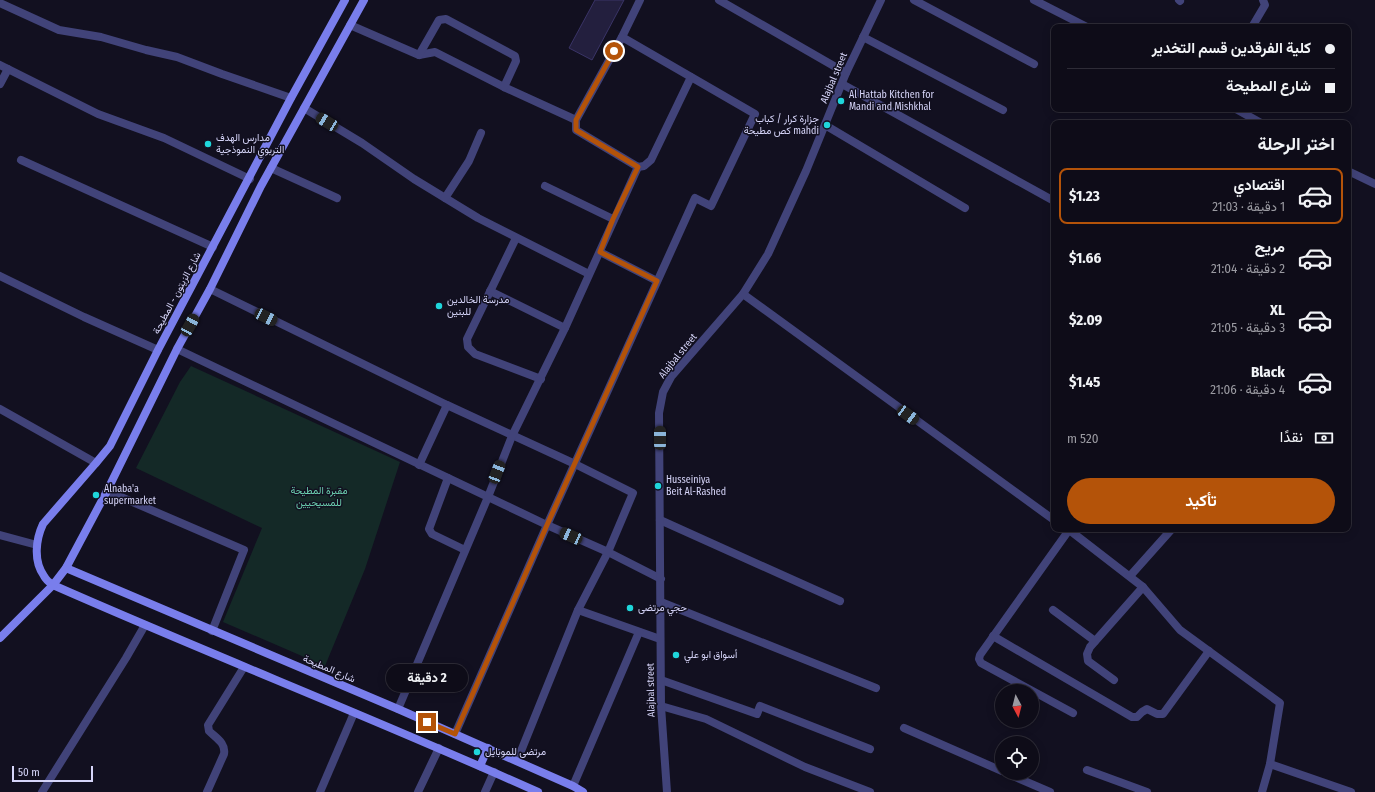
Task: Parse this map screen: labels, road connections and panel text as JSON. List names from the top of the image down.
{
  "streets": {
    "main road": ["شارع الزيتون - المطيحة", "شارع المطيحة"],
    "street": ["Alajbal street"]
  },
  "parks": ["مقبرة المطيحة للمسيحيين"],
  "places": [
    "Al Hattab Kitchen for Mandi and Mishkhal",
    "جزارة كرار / كباب كص مطيحة mahdi",
    "مدارس الهدف التربوي النموذجية",
    "مدرسة الخالدين للبنين",
    "Husseiniya Beit Al-Rashed",
    "Alnaba'a supermarket",
    "حجي مرتضى",
    "أسواق ابو علي",
    "مرتضى للموبايل"
  ],
  "scale_bar": "50 m",
  "north": "bottom",
  "page": {
    "banner": ["كلية الفرقدين قسم التخدير", "شارع المطيحة"],
    "heading": "اختر الرحلة",
    "list": [
      {
        "name": "اقتصادي",
        "note": "1 دقيقة · 21:03",
        "value": "$1.23"
      },
      {
        "name": "مريح",
        "note": "2 دقيقة · 21:04",
        "value": "$1.66"
      },
      {
        "name": "XL",
        "note": "3 دقيقة · 21:05",
        "value": "$2.09"
      },
      {
        "name": "Black",
        "note": "4 دقيقة · 21:06",
        "value": "$1.45"
      }
    ],
    "pay": ["نقدًا", "520 m"],
    "buttons": "تأكيد",
    "bubble": "2 دقيقة",
    "scale": "50 m"
  }
}
